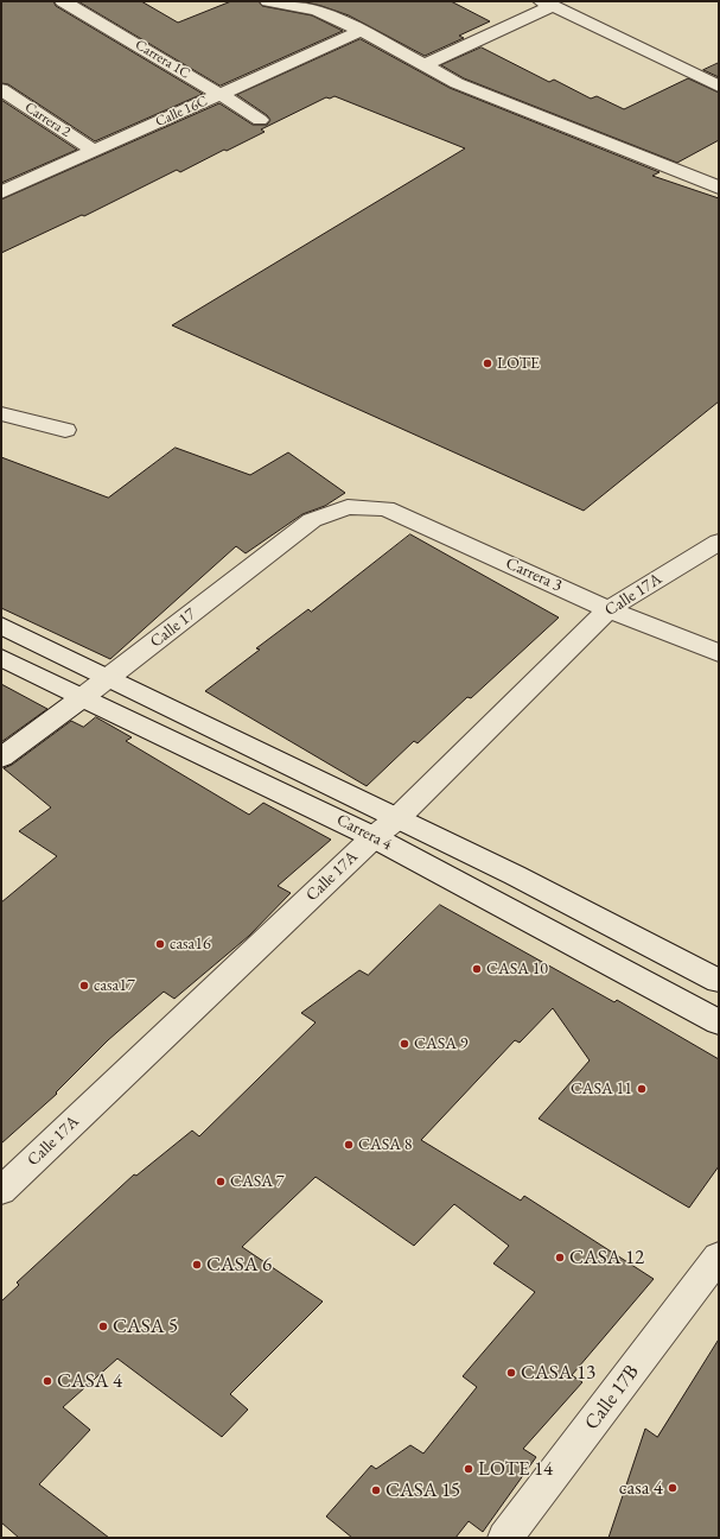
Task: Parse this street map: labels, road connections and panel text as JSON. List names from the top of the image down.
{
  "streets": {
    "street": [
      "Carrera 1C",
      "Calle 16C",
      "Carrera 2",
      "Carrera 3",
      "Calle 17A",
      "Calle 17",
      "Carrera 4",
      "Calle 17B"
    ]
  },
  "crossings": [
    ["Carrera 1C", "Calle 16C"],
    ["Calle 16C", "Carrera 2"],
    ["Carrera 3", "Calle 17A"],
    ["Carrera 3", "Calle 17"],
    ["Calle 17A", "Carrera 4"],
    ["Calle 17", "Carrera 4"]
  ],
  "places": [
    "LOTE",
    "casa16",
    "CASA 10",
    "casa17",
    "CASA 9",
    "CASA 11",
    "CASA 8",
    "CASA 7",
    "CASA 12",
    "CASA 6",
    "CASA 5",
    "CASA 13",
    "CASA 4",
    "LOTE 14",
    "casa 4",
    "CASA 15"
  ]
}
